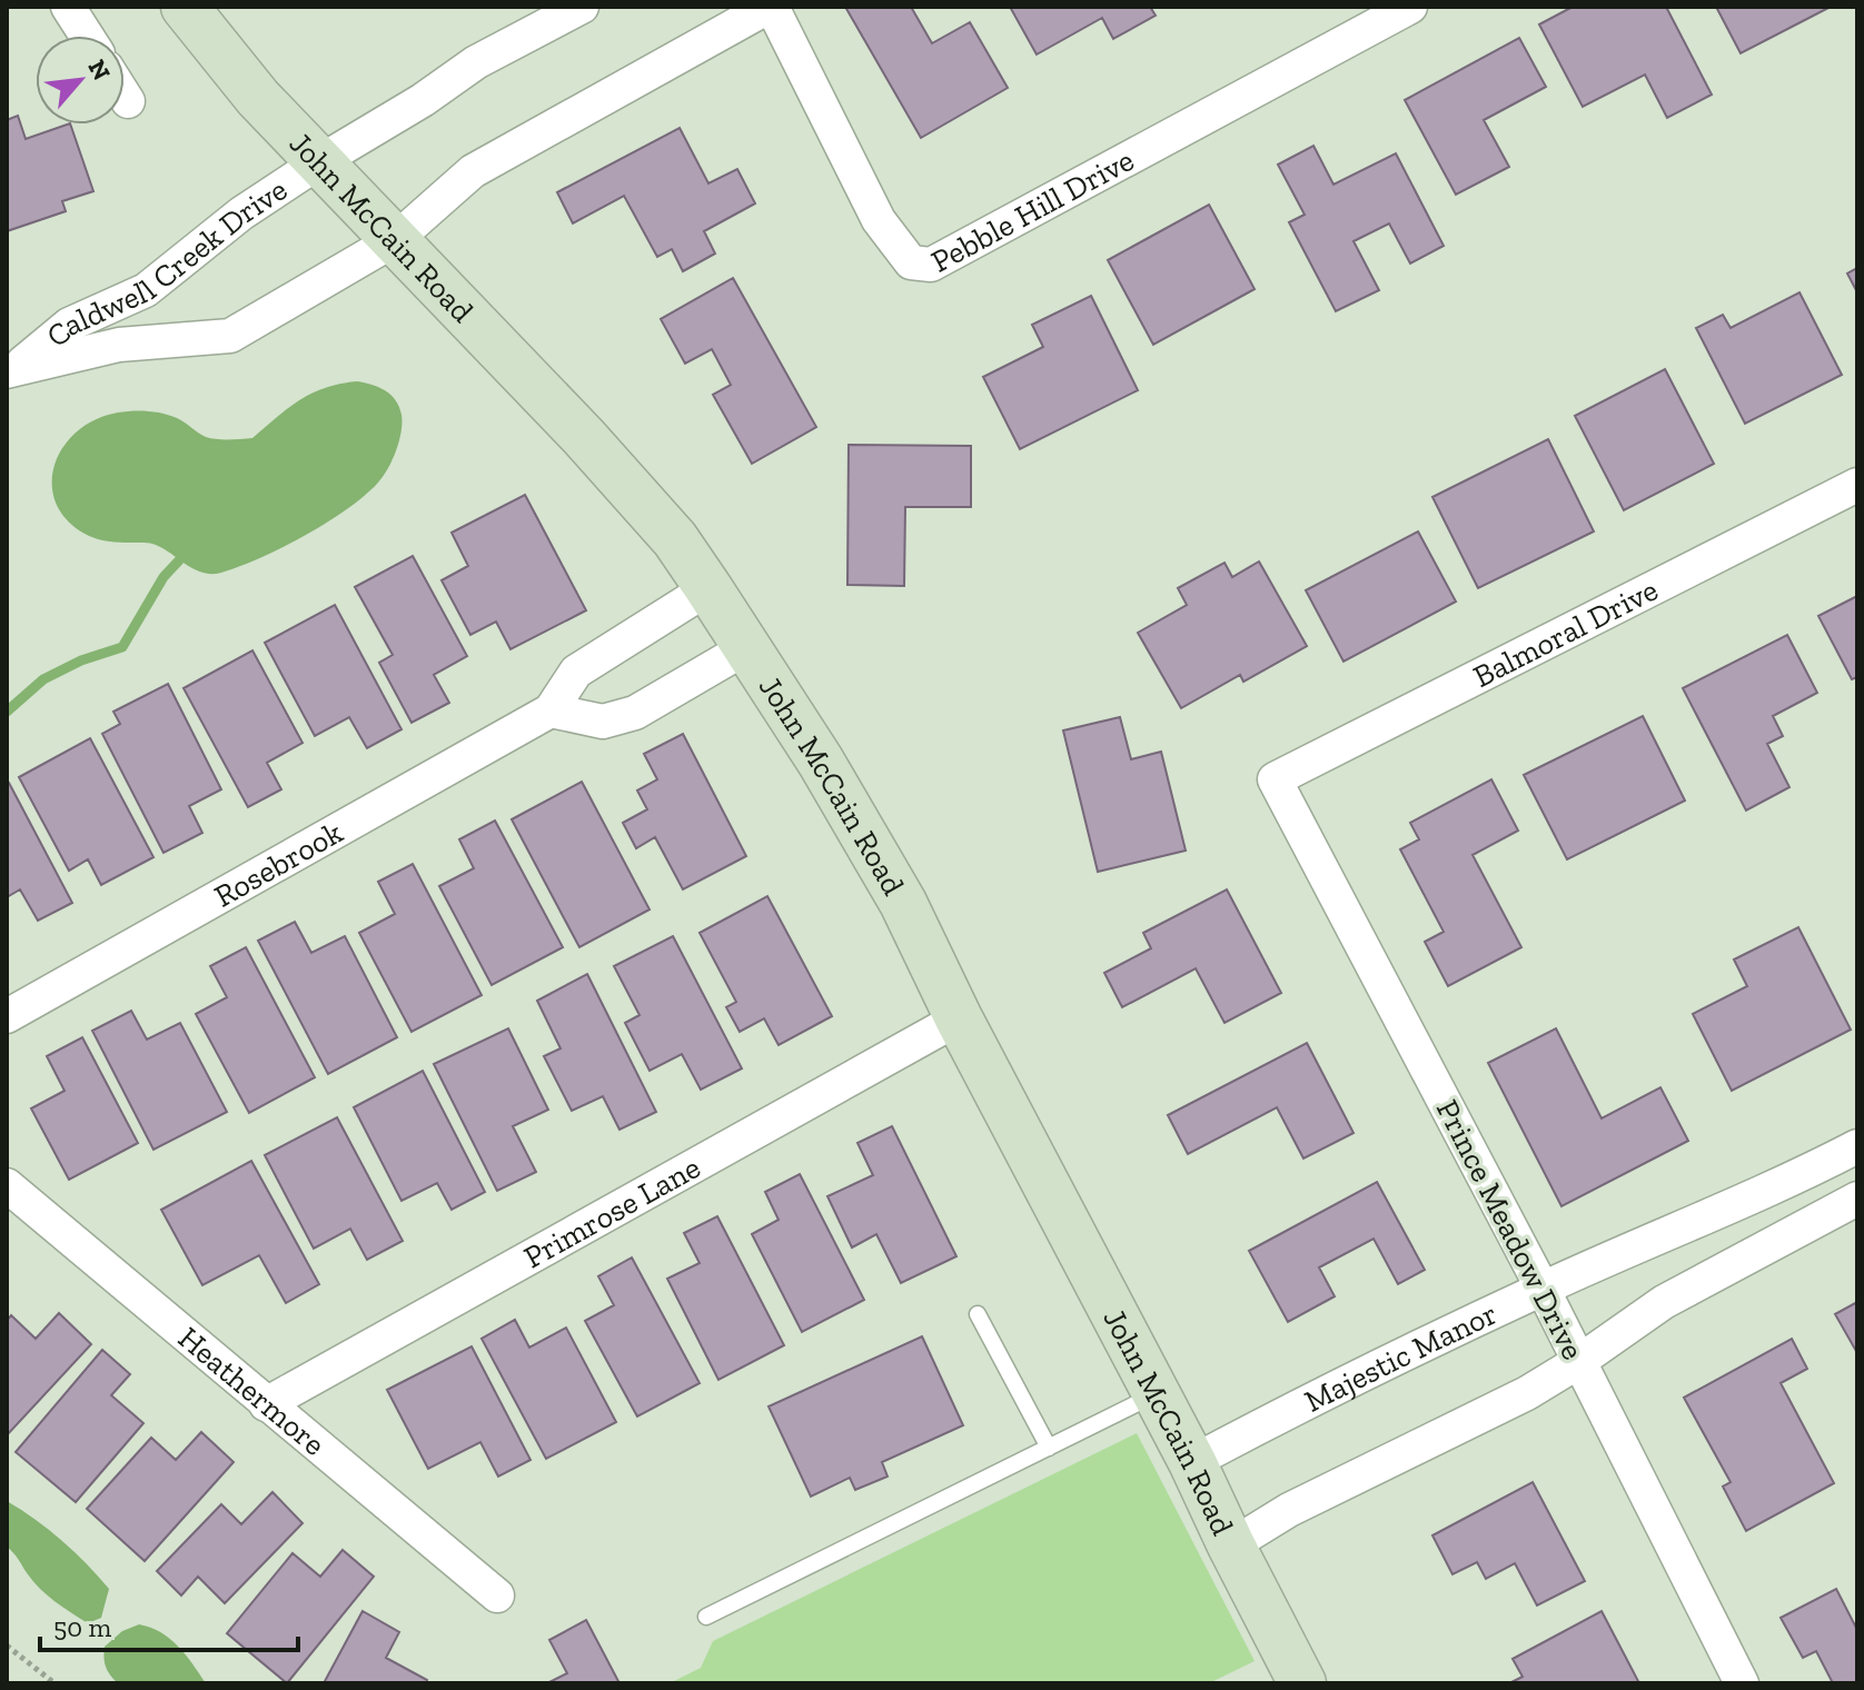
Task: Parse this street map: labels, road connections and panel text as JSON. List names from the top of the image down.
{
  "streets": {
    "main road": ["John McCain Road"],
    "street": [
      "Pebble Hill Drive",
      "Caldwell Creek Drive",
      "Balmoral Drive",
      "Rosebrook",
      "Primrose Lane",
      "Prince Meadow Drive",
      "Majestic Manor",
      "Heathermore"
    ]
  },
  "crossings": [
    ["Pebble Hill Drive", "John McCain Road"],
    ["Pebble Hill Drive", "Caldwell Creek Drive"],
    ["John McCain Road", "Caldwell Creek Drive"],
    ["John McCain Road", "Rosebrook"],
    ["John McCain Road", "Primrose Lane"],
    ["John McCain Road", "Majestic Manor"],
    ["Balmoral Drive", "Prince Meadow Drive"],
    ["Primrose Lane", "Heathermore"],
    ["Prince Meadow Drive", "Majestic Manor"]
  ],
  "scale_bar": "50 m",
  "north": "top right"
}
